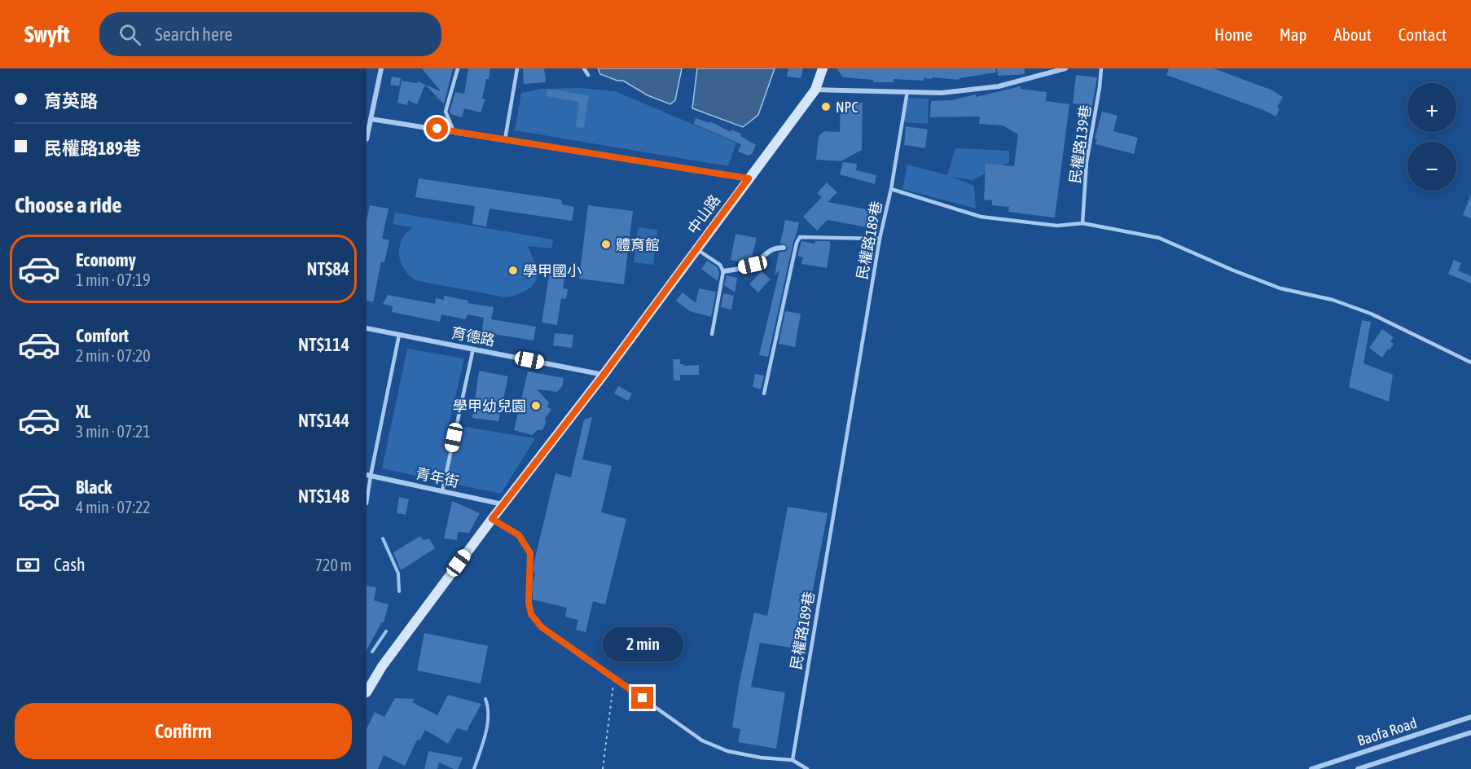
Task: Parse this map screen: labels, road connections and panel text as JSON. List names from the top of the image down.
{
  "streets": {
    "main road": ["中山路"],
    "street": ["育德路", "青年街", "Baofa Road"],
    "lane": ["民權路139巷", "民權路189巷"]
  },
  "crossings": [
    ["中山路", "育德路"],
    ["中山路", "青年街"]
  ],
  "places": [
    "NPC",
    "體育館",
    "學甲國小",
    "學甲幼兒園"
  ],
  "page": {
    "header": "Swyft",
    "search": "Search here",
    "nav": [
      "Home",
      "Map",
      "About",
      "Contact"
    ],
    "banner": ["育英路", "民權路189巷"],
    "map_buttons": ["+", "−"],
    "heading": "Choose a ride",
    "list": [
      {
        "name": "Economy",
        "note": "1 min · 07:19",
        "value": "NT$84"
      },
      {
        "name": "Comfort",
        "note": "2 min · 07:20",
        "value": "NT$114"
      },
      {
        "name": "XL",
        "note": "3 min · 07:21",
        "value": "NT$144"
      },
      {
        "name": "Black",
        "note": "4 min · 07:22",
        "value": "NT$148"
      }
    ],
    "pay": ["Cash", "720 m"],
    "bubble": "2 min",
    "buttons": "Confirm"
  }
}
